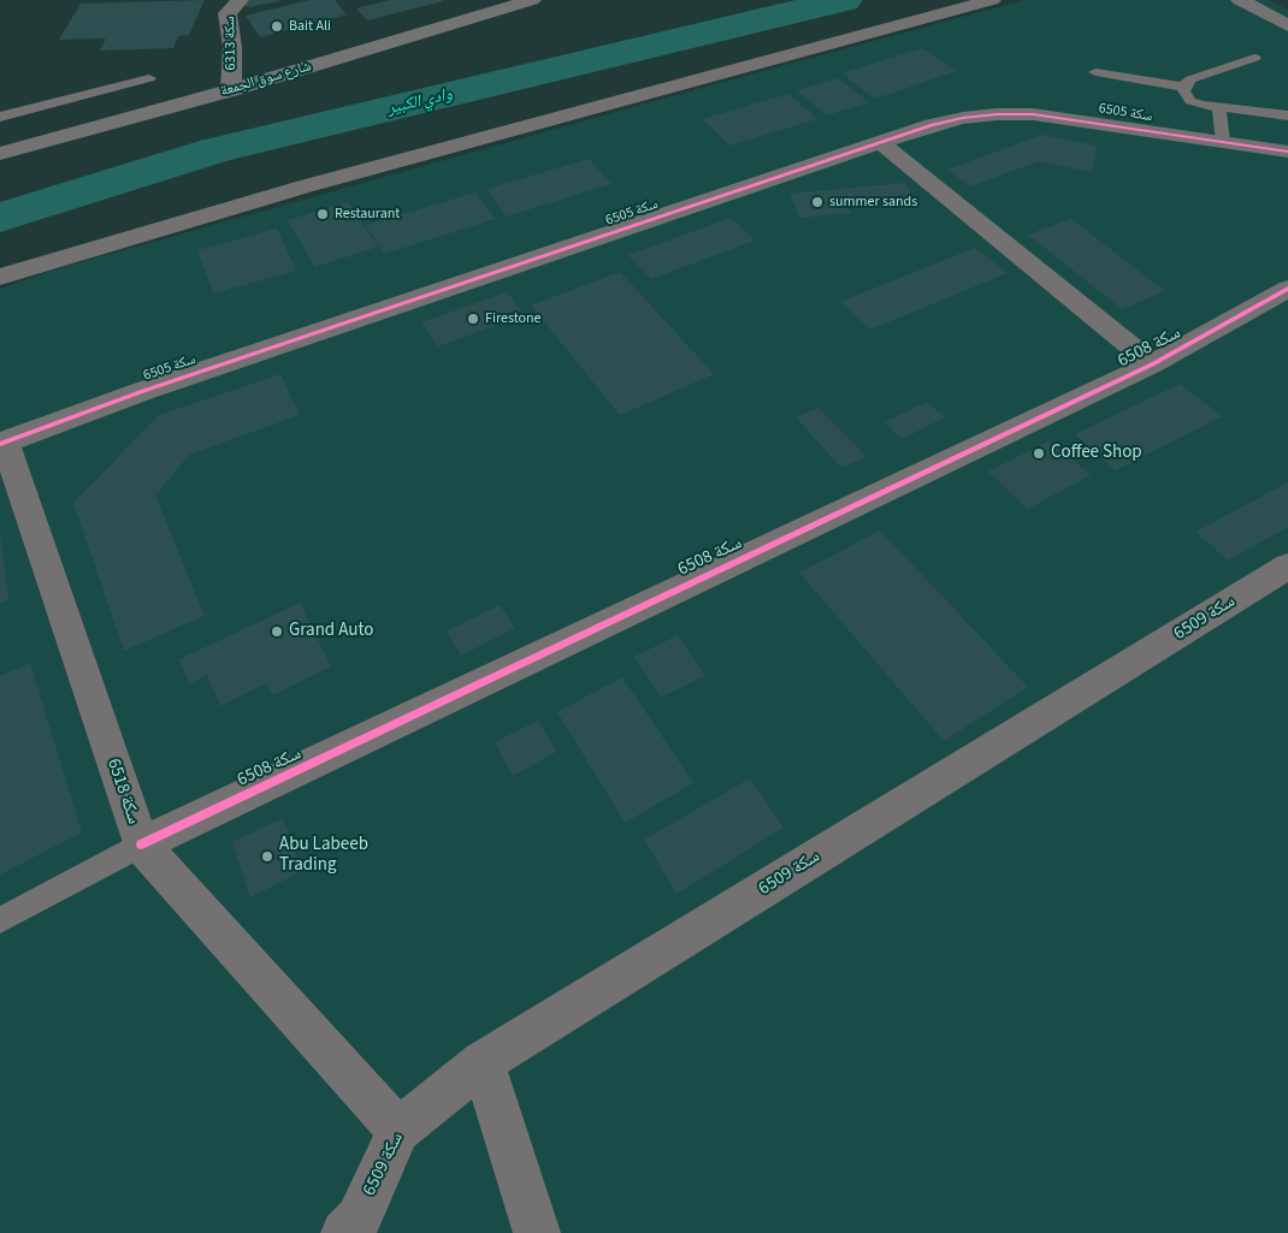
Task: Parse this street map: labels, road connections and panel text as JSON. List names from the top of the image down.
{
  "streets": {
    "street": [
      "سكة 6313",
      "شارع سوق الجمعة",
      "سكة 6505",
      "سكة 6508",
      "سكة 6509",
      "سكة 6518"
    ]
  },
  "crossings": [
    ["سكة 6313", "شارع سوق الجمعة"],
    ["سكة 6505", "سكة 6508"],
    ["سكة 6505", "سكة 6518"],
    ["سكة 6508", "سكة 6518"],
    ["سكة 6509", "سكة 6518"]
  ],
  "water": ["وادي الكبير"],
  "places": [
    "Bait Ali",
    "summer sands",
    "Restaurant",
    "Firestone",
    "Coffee Shop",
    "Grand Auto",
    "Abu Labeeb Trading"
  ]
}
